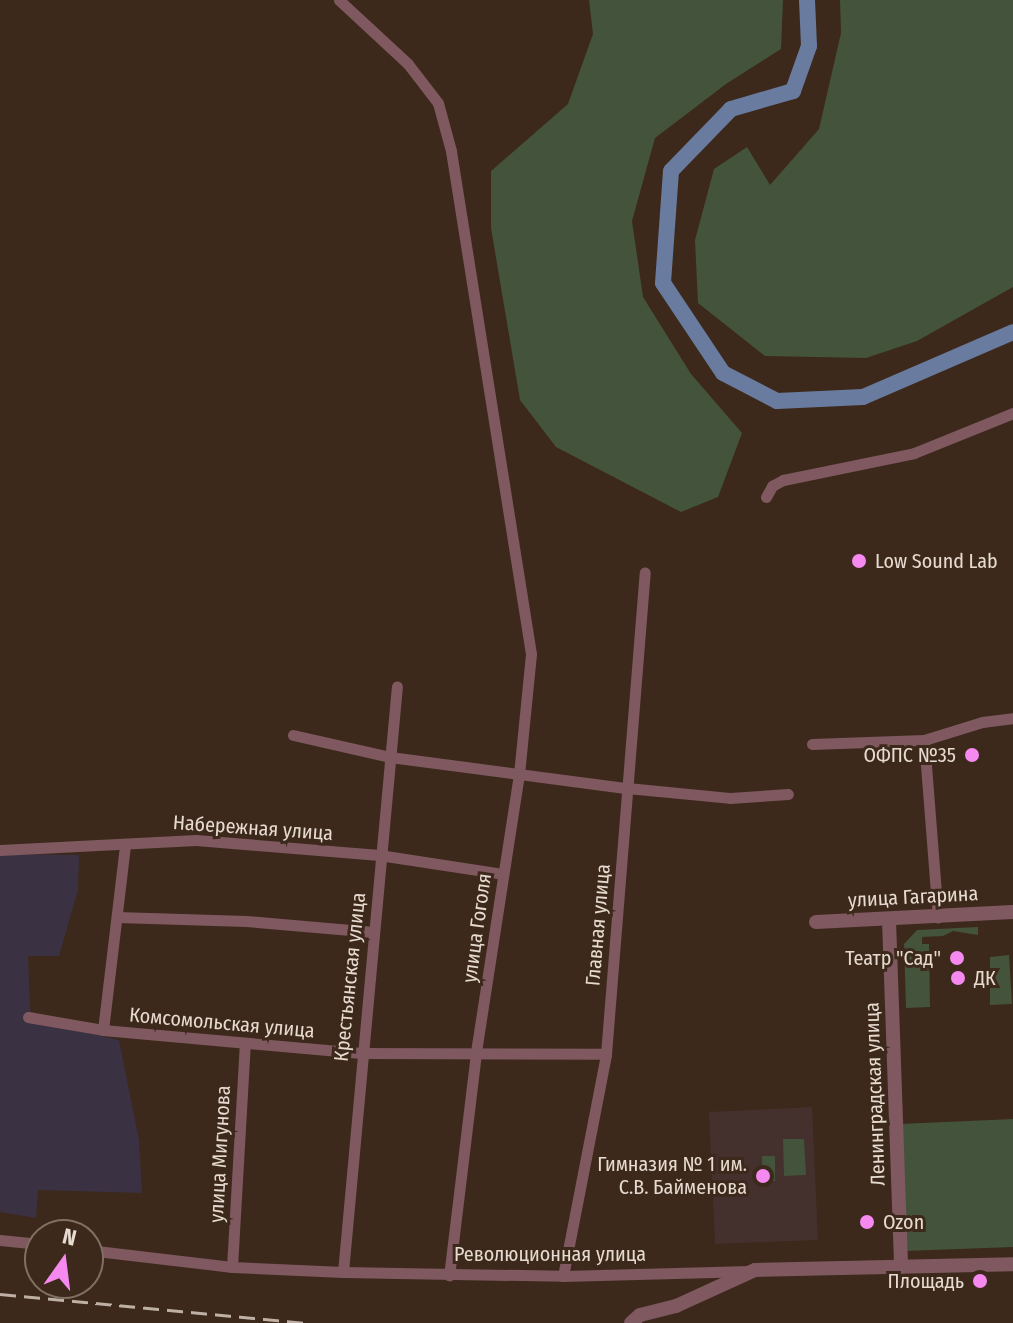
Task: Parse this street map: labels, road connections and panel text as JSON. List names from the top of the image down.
{
  "streets": {
    "street": [
      "Набережная улица",
      "улица Гагарина",
      "Главная улица",
      "улица Гоголя",
      "Крестьянская улица",
      "Комсомольская улица",
      "Ленинградская улица",
      "улица Мигунова",
      "Революционная улица"
    ]
  },
  "crossings": [
    ["Набережная улица", "улица Гоголя"],
    ["Набережная улица", "Крестьянская улица"],
    ["улица Гагарина", "Ленинградская улица"],
    ["Главная улица", "Комсомольская улица"],
    ["Главная улица", "Революционная улица"],
    ["улица Гоголя", "Комсомольская улица"],
    ["улица Гоголя", "Революционная улица"],
    ["Крестьянская улица", "Комсомольская улица"],
    ["Крестьянская улица", "Революционная улица"],
    ["Комсомольская улица", "улица Мигунова"],
    ["Ленинградская улица", "Революционная улица"],
    ["улица Мигунова", "Революционная улица"]
  ],
  "places": [
    "Low Sound Lab",
    "ОФПС №35",
    "Театр \"Сад\"",
    "ДК",
    "Гимназия № 1 им. С.В. Байменова",
    "Ozon",
    "Площадь"
  ],
  "north": "top"
}
